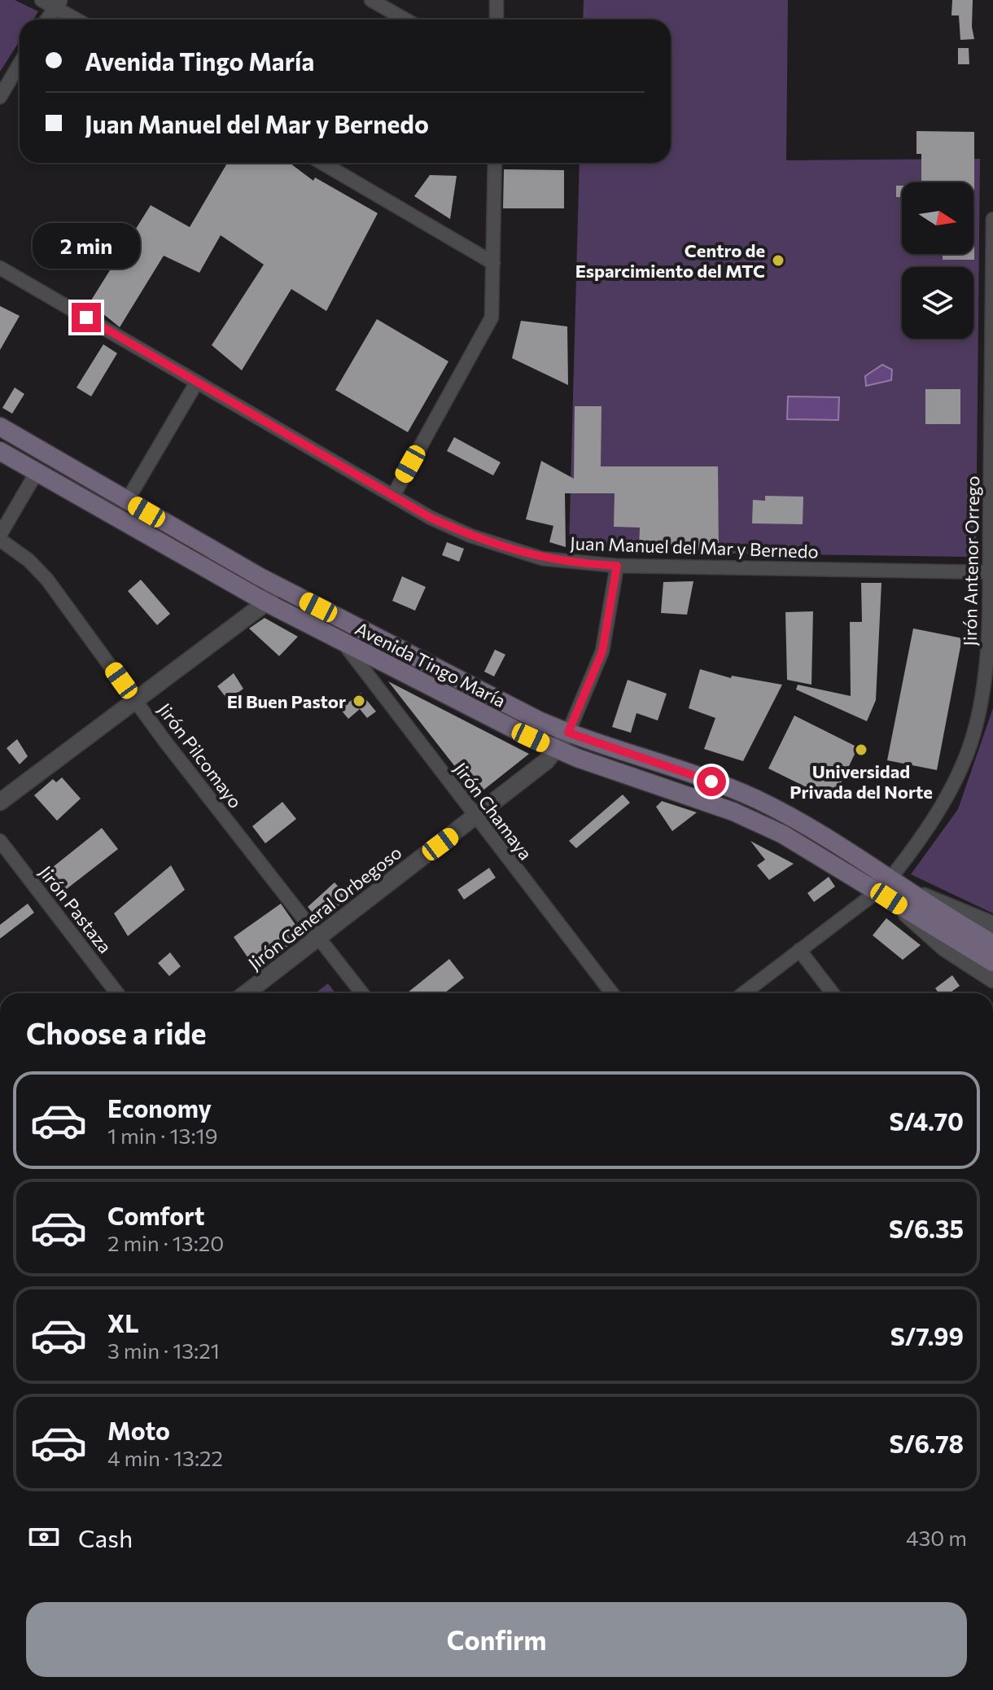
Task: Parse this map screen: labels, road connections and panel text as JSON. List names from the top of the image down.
{
  "streets": {
    "main road": ["Avenida Tingo María"],
    "street": [
      "Juan Manuel del Mar y Bernedo",
      "Jirón Antenor Orrego",
      "Jirón Pilcomayo",
      "Jirón Chamaya",
      "Jirón General Orbegoso",
      "Jirón Pastaza"
    ]
  },
  "crossings": [
    ["Juan Manuel del Mar y Bernedo", "Jirón Antenor Orrego"],
    ["Juan Manuel del Mar y Bernedo", "Jirón General Orbegoso"],
    ["Jirón Antenor Orrego", "Avenida Tingo María"],
    ["Avenida Tingo María", "Jirón Chamaya"],
    ["Avenida Tingo María", "Jirón General Orbegoso"],
    ["Jirón Pilcomayo", "Jirón General Orbegoso"],
    ["Jirón Chamaya", "Jirón General Orbegoso"]
  ],
  "places": ["Centro de Esparcimiento del MTC", "El Buen Pastor", "Universidad Privada del Norte"],
  "north": "right",
  "page": {
    "banner": ["Avenida Tingo María", "Juan Manuel del Mar y Bernedo"],
    "bubble": "2 min",
    "heading": "Choose a ride",
    "list": [
      {
        "name": "Economy",
        "note": "1 min · 13:19",
        "value": "S/4.70"
      },
      {
        "name": "Comfort",
        "note": "2 min · 13:20",
        "value": "S/6.35"
      },
      {
        "name": "XL",
        "note": "3 min · 13:21",
        "value": "S/7.99"
      },
      {
        "name": "Moto",
        "note": "4 min · 13:22",
        "value": "S/6.78"
      }
    ],
    "pay": ["Cash", "430 m"],
    "buttons": "Confirm"
  }
}
